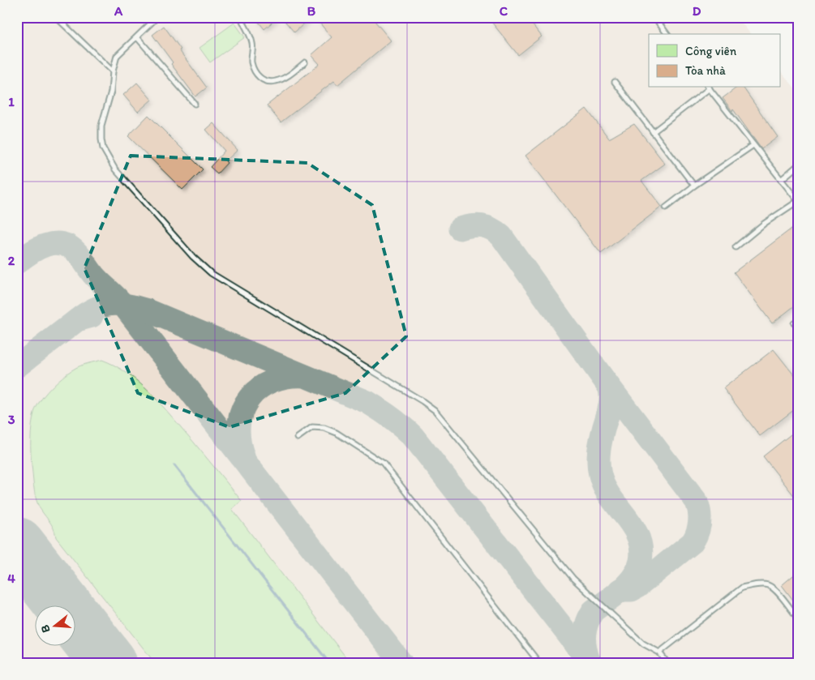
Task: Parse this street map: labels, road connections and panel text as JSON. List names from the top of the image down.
{
  "legend": ["Công viên", "Tòa nhà"],
  "north": "left",
  "grid": {
    "columns": [
      "A",
      "B",
      "C",
      "D"
    ],
    "rows": [
      "1",
      "2",
      "3",
      "4"
    ]
  }
}
